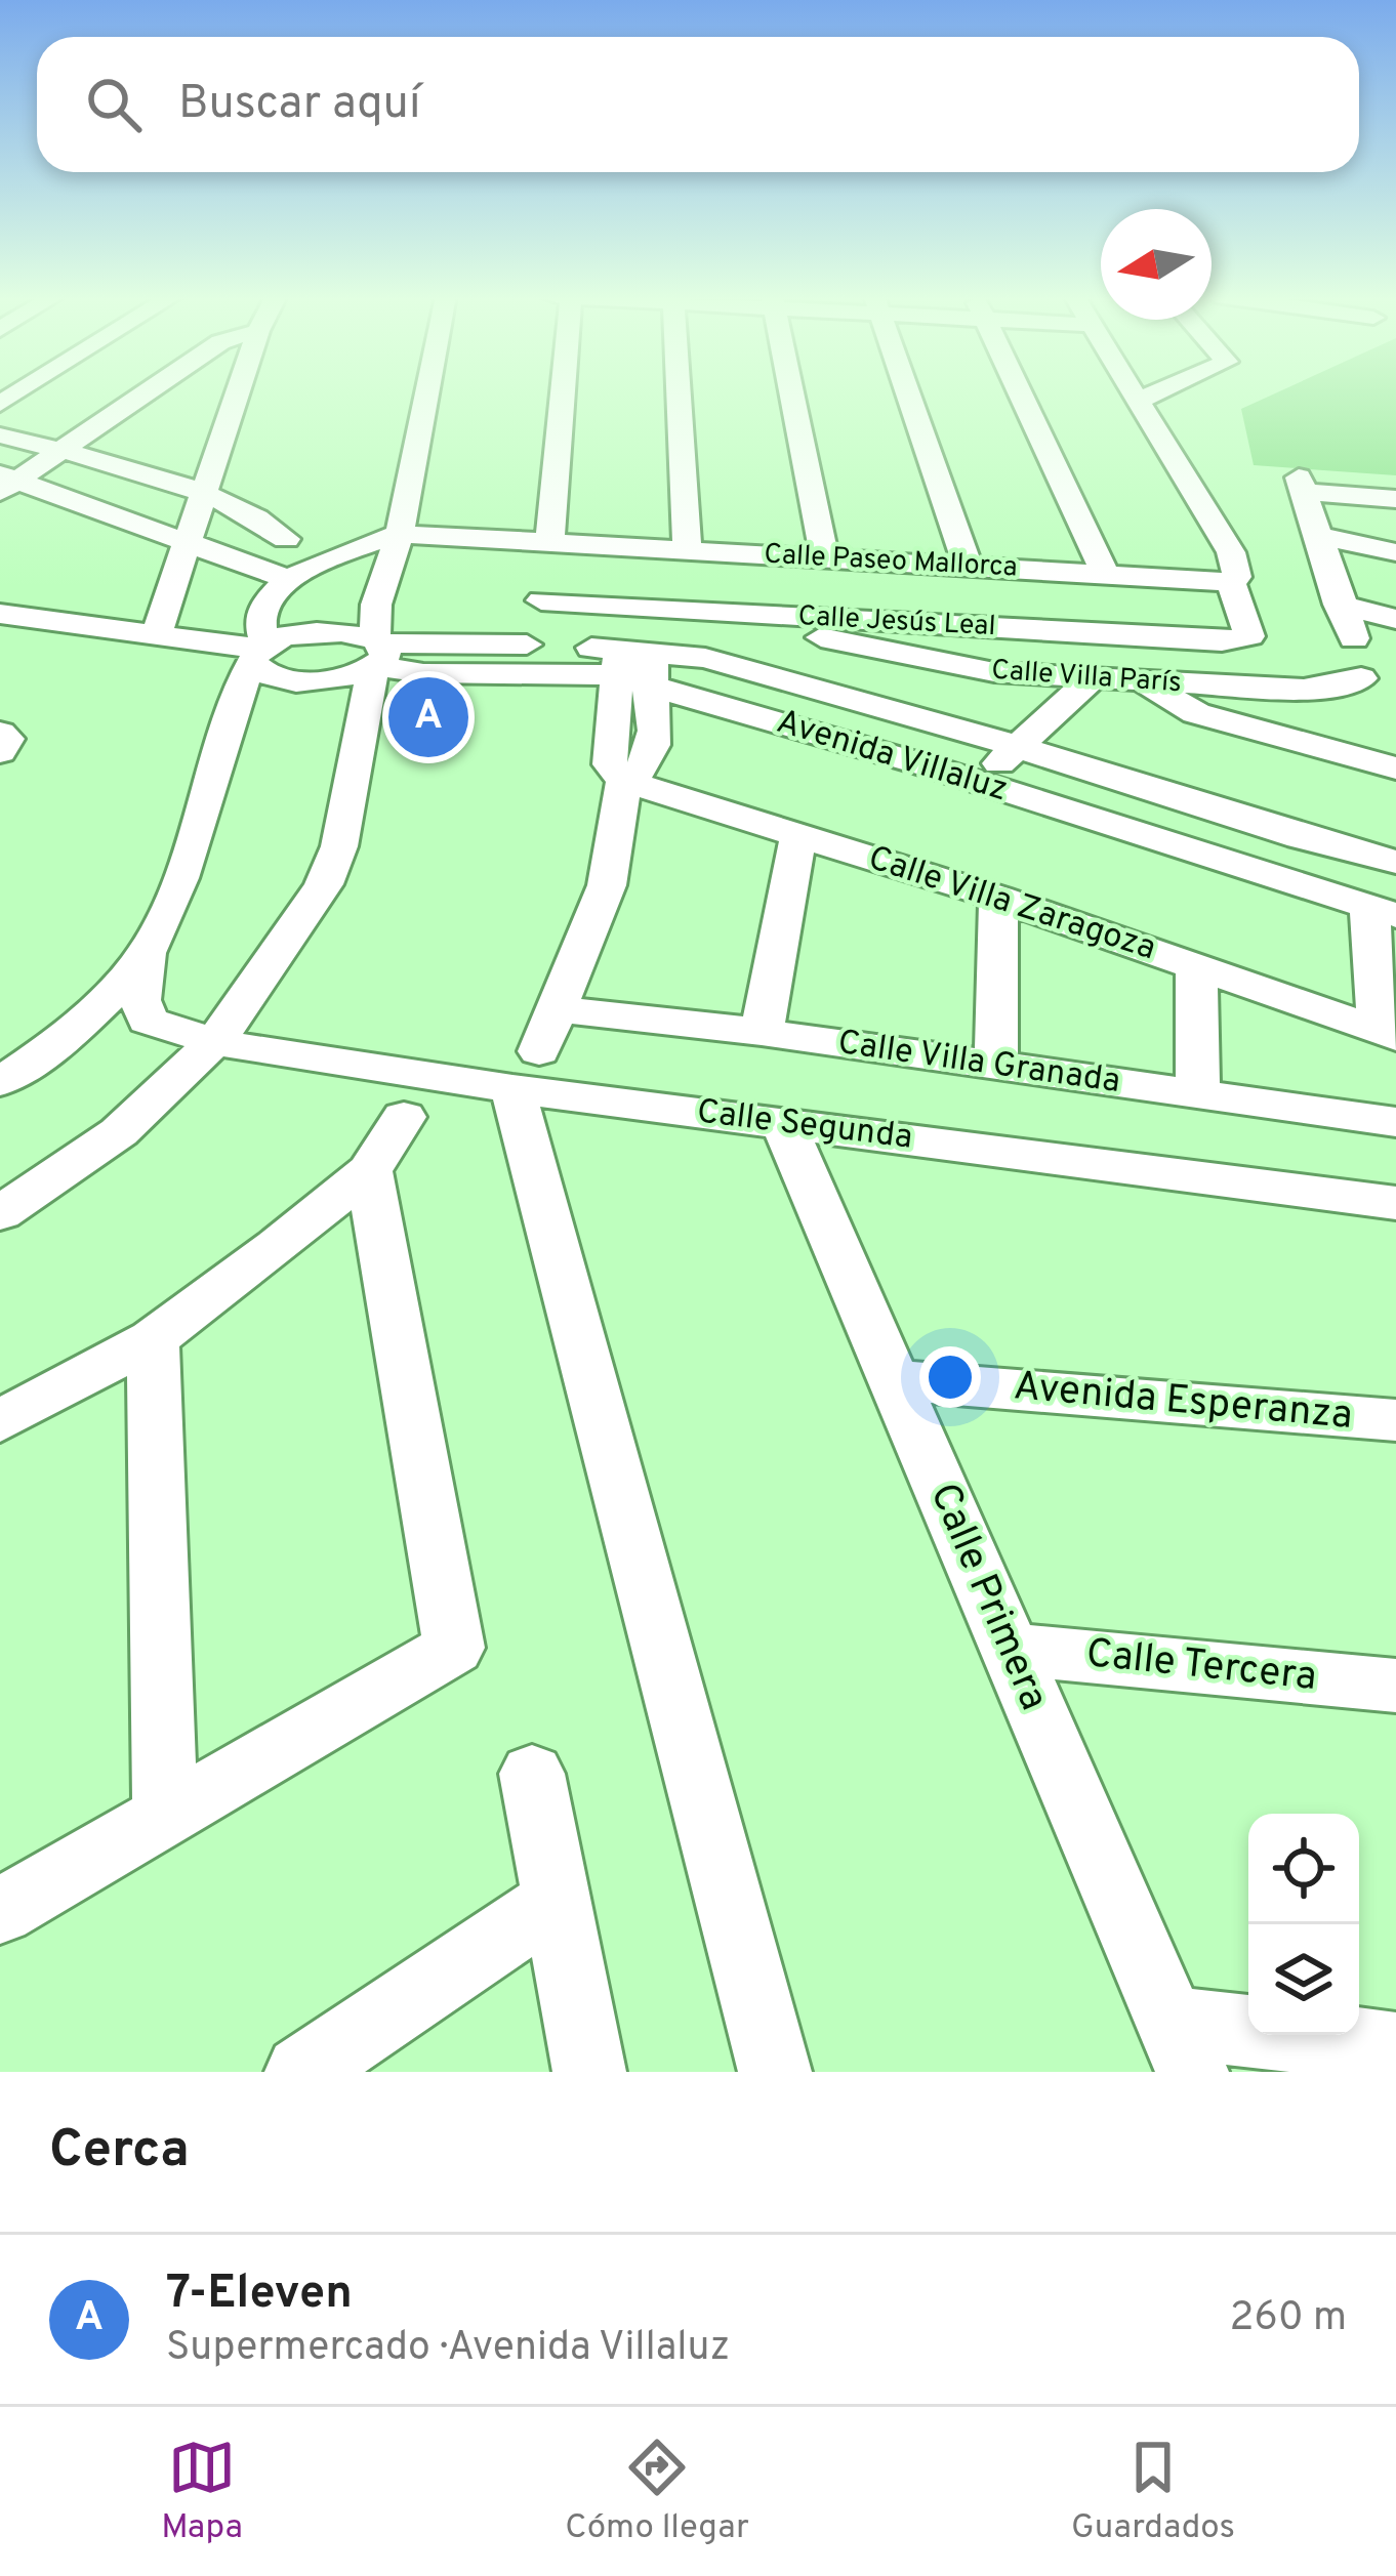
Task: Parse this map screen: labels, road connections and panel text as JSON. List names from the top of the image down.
{
  "streets": {
    "street": [
      "Calle Paseo Mallorca",
      "Calle Jesús Leal",
      "Calle Villa París",
      "Avenida Villaluz",
      "Calle Villa Zaragoza",
      "Calle Villa Granada",
      "Calle Segunda",
      "Avenida Esperanza",
      "Calle Primera",
      "Calle Tercera"
    ]
  },
  "crossings": [
    ["Calle Paseo Mallorca", "Calle Jesús Leal"],
    ["Calle Segunda", "Calle Primera"],
    ["Avenida Esperanza", "Calle Primera"],
    ["Calle Primera", "Calle Tercera"]
  ],
  "north": "left",
  "page": {
    "search": "Buscar aquí",
    "pins": "A",
    "heading": "Cerca",
    "list": [
      {
        "mark": "A",
        "name": "7-Eleven",
        "note": "Supermercado · Avenida Villaluz",
        "value": "260 m"
      }
    ],
    "nav": ["Mapa", "Cómo llegar", "Guardados"]
  }
}
